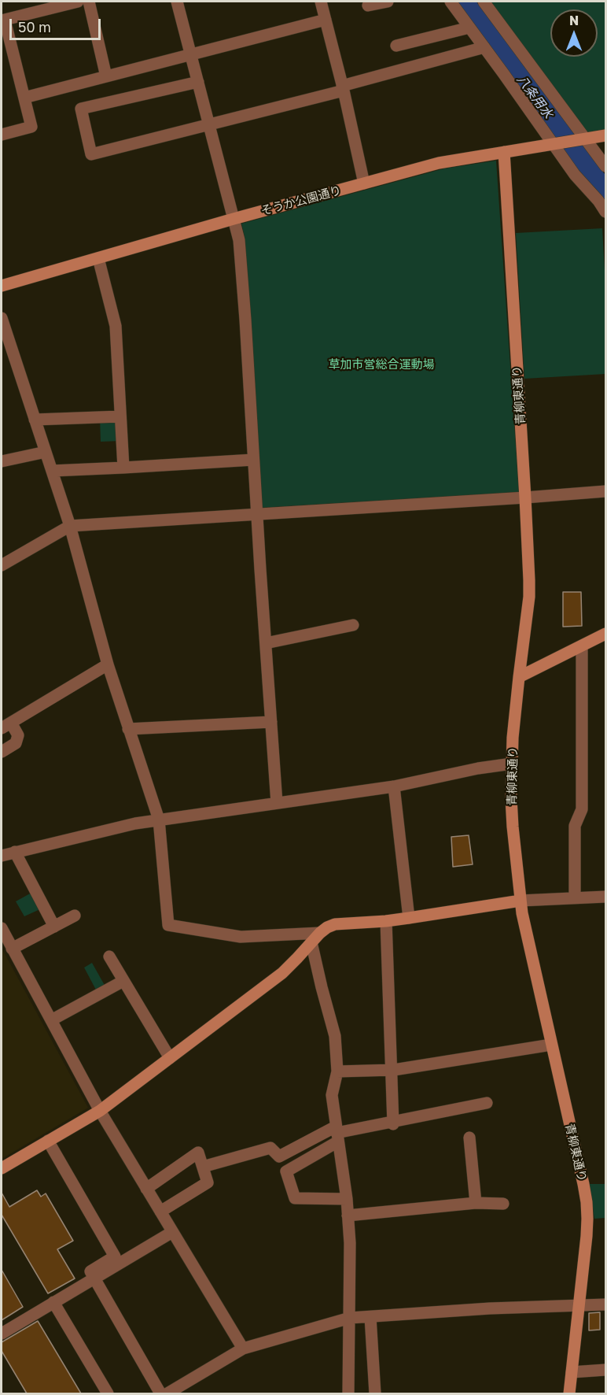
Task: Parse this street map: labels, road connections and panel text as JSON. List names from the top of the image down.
{
  "streets": {
    "street": ["そうか公園通り", "青柳東通り"]
  },
  "crossings": [
    ["そうか公園通り", "青柳東通り"]
  ],
  "water": ["八条用水"],
  "parks": ["草加市営総合運動場"],
  "scale_bar": "50 m",
  "north": "top"
}
